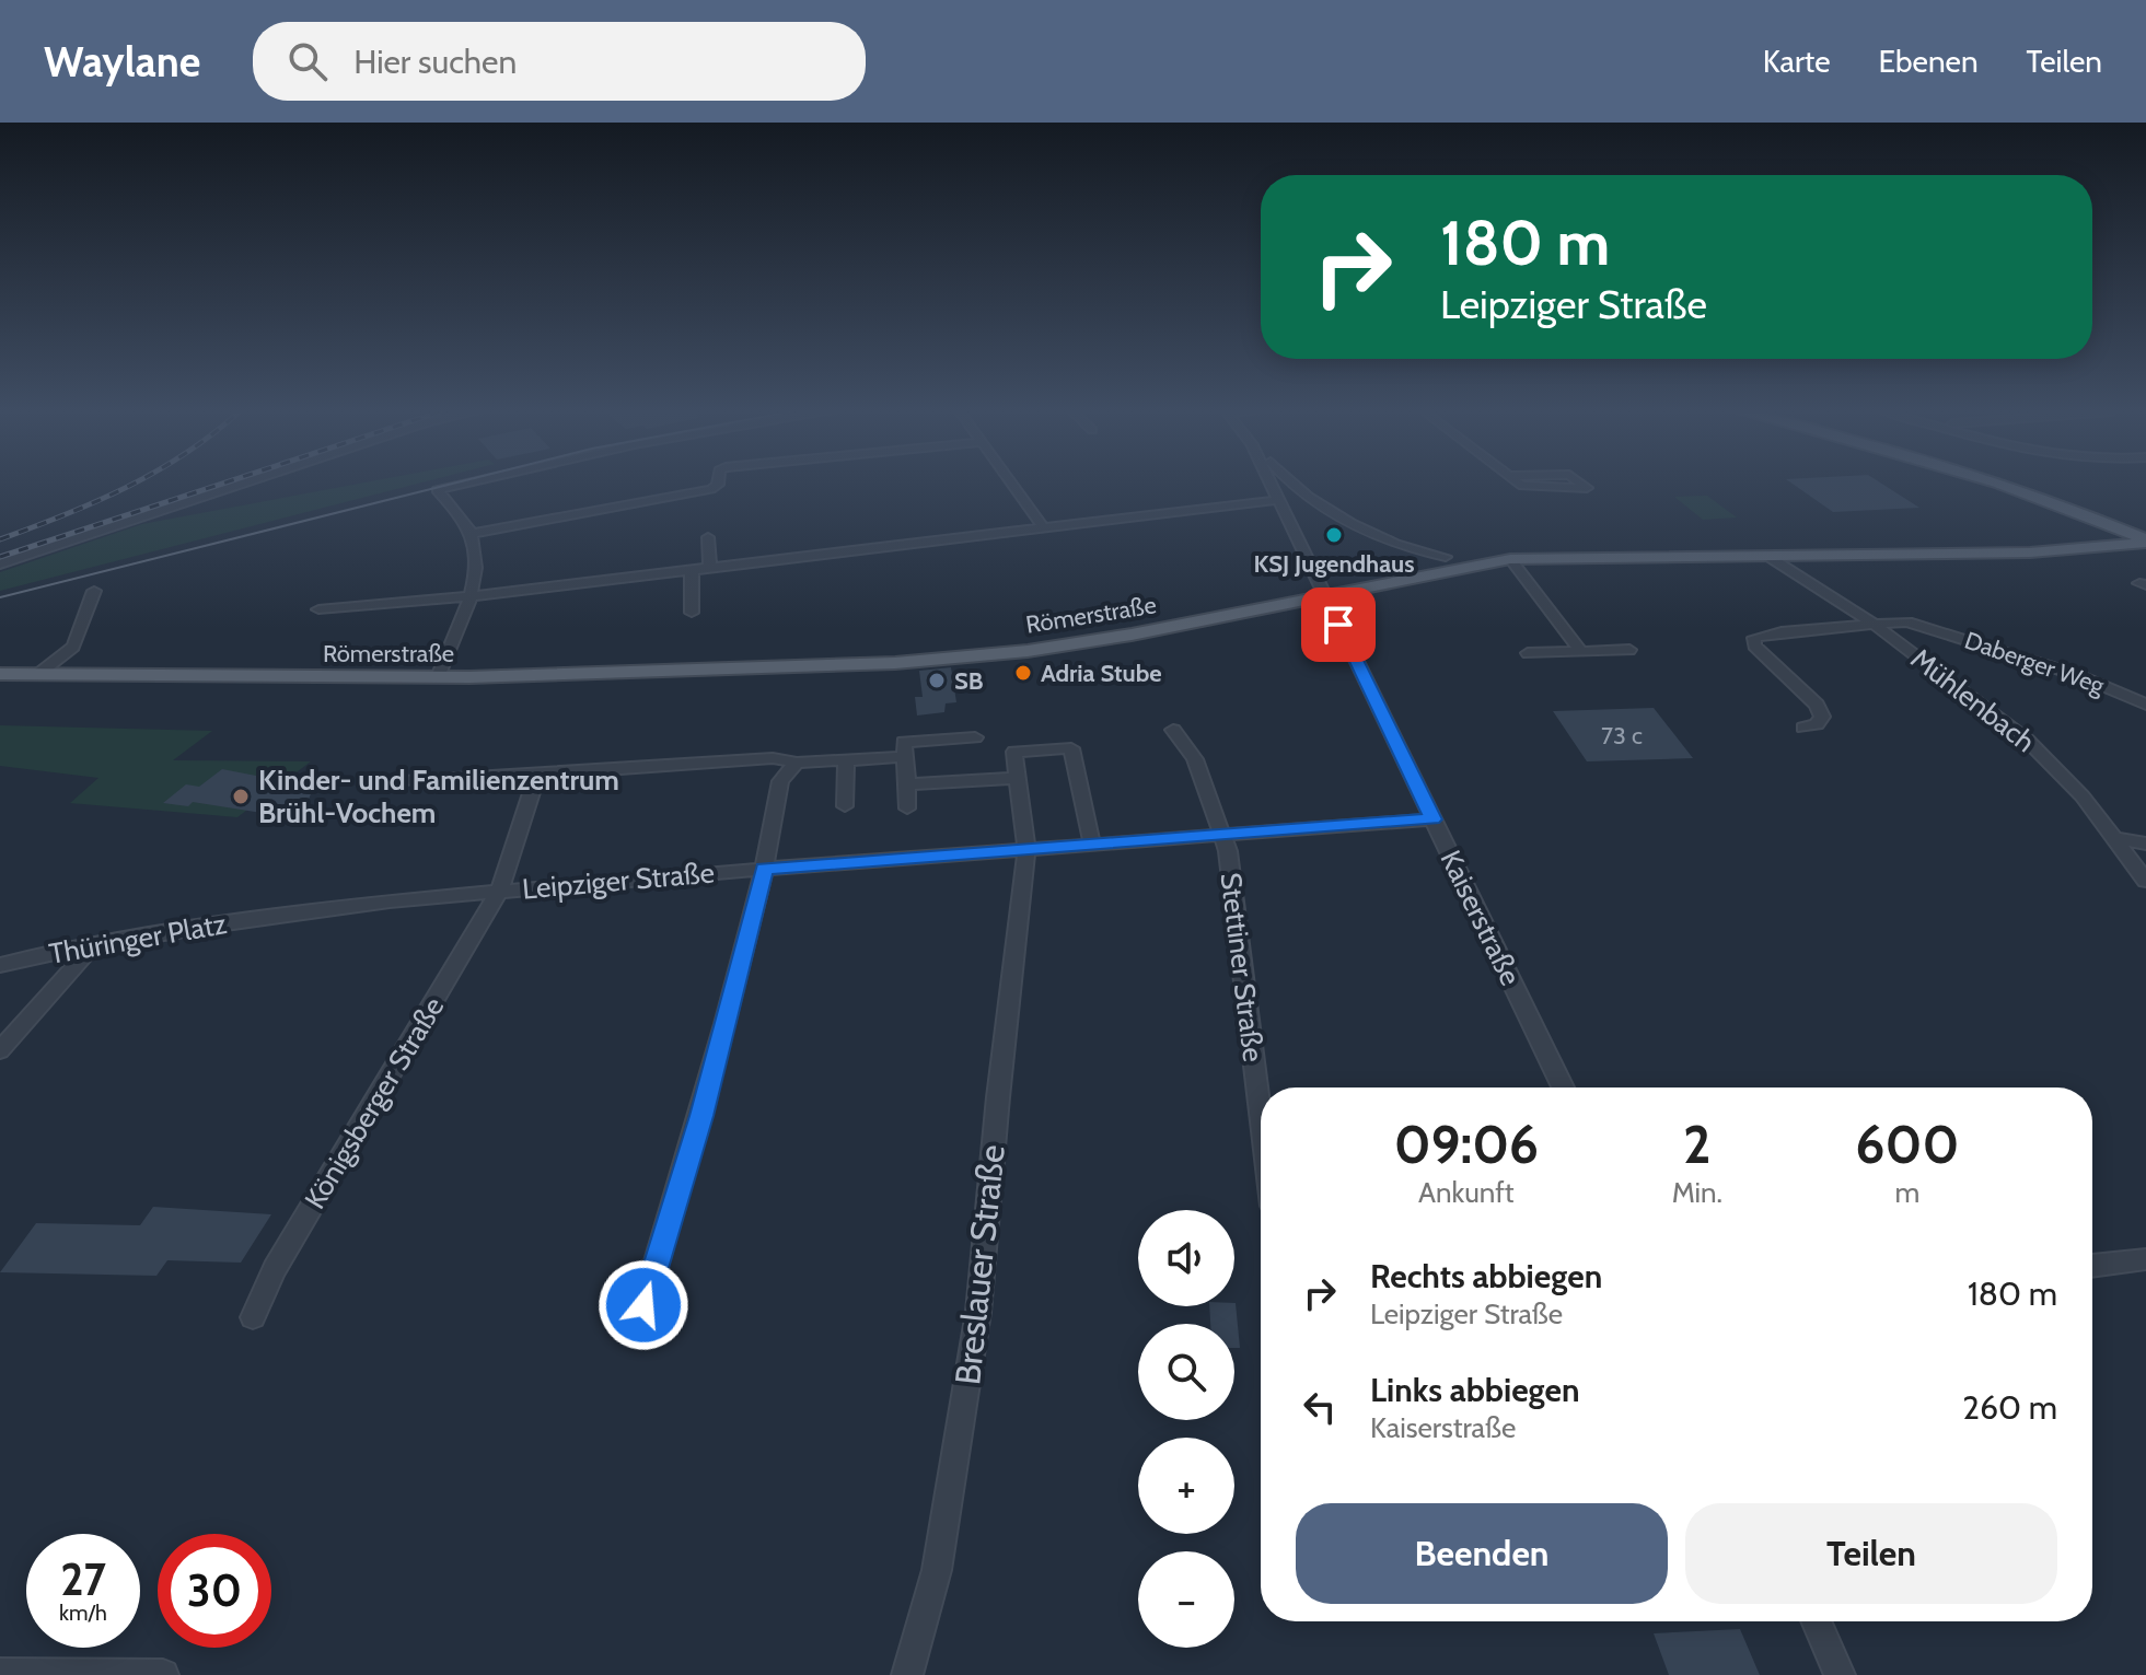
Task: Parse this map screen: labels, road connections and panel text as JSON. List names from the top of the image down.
{
  "streets": {
    "main road": ["Römerstraße"],
    "street": [
      "Daberger Weg",
      "Mühlenbach",
      "Leipziger Straße",
      "Kaiserstraße",
      "Thüringer Platz",
      "Stettiner Straße",
      "Königsberger Straße",
      "Breslauer Straße"
    ]
  },
  "crossings": [
    ["Römerstraße", "Mühlenbach"],
    ["Römerstraße", "Kaiserstraße"],
    ["Daberger Weg", "Mühlenbach"],
    ["Leipziger Straße", "Kaiserstraße"],
    ["Leipziger Straße", "Thüringer Platz"],
    ["Leipziger Straße", "Stettiner Straße"],
    ["Leipziger Straße", "Königsberger Straße"],
    ["Leipziger Straße", "Breslauer Straße"]
  ],
  "places": [
    "KSJ Jugendhaus",
    "Adria Stube",
    "SB",
    "Kinder- und Familienzentrum Brühl-Vochem"
  ],
  "house_numbers": ["73 c"],
  "page": {
    "header": "Waylane",
    "search": "Hier suchen",
    "nav": ["Karte", "Ebenen", "Teilen"],
    "turn": ["180 m", "Leipziger Straße"],
    "eta": [
      "09:06",
      "Ankunft",
      "2",
      "Min.",
      "600",
      "m"
    ],
    "map_buttons": ["+", "−"],
    "list": [
      {
        "name": "Rechts abbiegen",
        "note": "Leipziger Straße",
        "value": "180 m"
      },
      {
        "name": "Links abbiegen",
        "note": "Kaiserstraße",
        "value": "260 m"
      }
    ],
    "buttons": ["Beenden", "Teilen"],
    "speed": "27 km/h",
    "limit": "30"
  }
}
